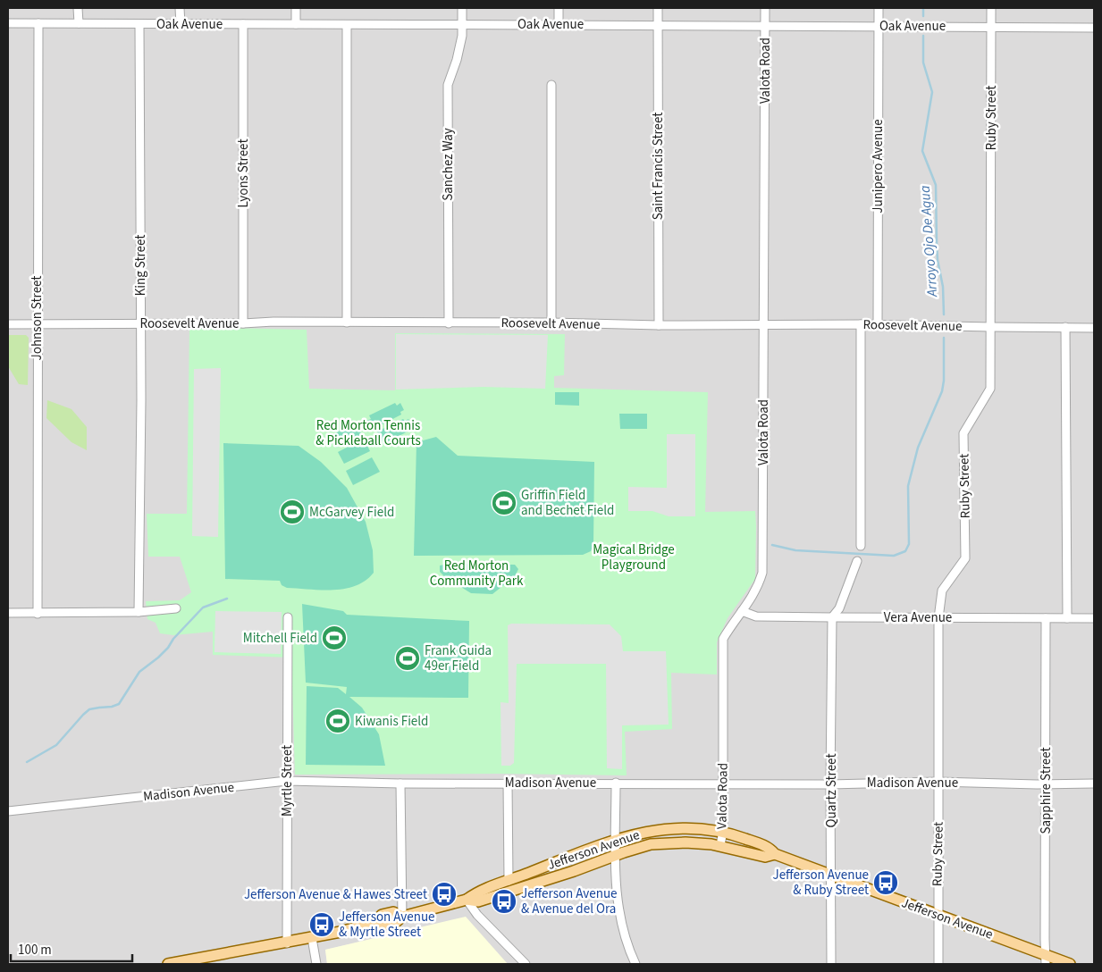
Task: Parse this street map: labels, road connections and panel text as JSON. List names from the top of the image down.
{
  "streets": {
    "main road": ["Jefferson Avenue"],
    "street": [
      "Oak Avenue",
      "Valota Road",
      "Ruby Street",
      "Sanchez Way",
      "Saint Francis Street",
      "Junipero Avenue",
      "Lyons Street",
      "King Street",
      "Johnson Street",
      "Roosevelt Avenue",
      "Vera Avenue",
      "Myrtle Street",
      "Madison Avenue",
      "Quartz Street",
      "Sapphire Street"
    ]
  },
  "crossings": [
    ["Oak Avenue", "Valota Road"],
    ["Oak Avenue", "Ruby Street"],
    ["Oak Avenue", "Sanchez Way"],
    ["Oak Avenue", "Saint Francis Street"],
    ["Oak Avenue", "Junipero Avenue"],
    ["Oak Avenue", "Lyons Street"],
    ["Oak Avenue", "King Street"],
    ["Oak Avenue", "Johnson Street"],
    ["Valota Road", "Roosevelt Avenue"],
    ["Valota Road", "Vera Avenue"],
    ["Valota Road", "Madison Avenue"],
    ["Valota Road", "Jefferson Avenue"],
    ["Ruby Street", "Roosevelt Avenue"],
    ["Ruby Street", "Vera Avenue"],
    ["Ruby Street", "Madison Avenue"],
    ["Ruby Street", "Jefferson Avenue"],
    ["Sanchez Way", "Roosevelt Avenue"],
    ["Saint Francis Street", "Roosevelt Avenue"],
    ["Junipero Avenue", "Roosevelt Avenue"],
    ["Lyons Street", "Roosevelt Avenue"],
    ["King Street", "Roosevelt Avenue"],
    ["Johnson Street", "Roosevelt Avenue"],
    ["Vera Avenue", "Quartz Street"],
    ["Vera Avenue", "Sapphire Street"],
    ["Myrtle Street", "Madison Avenue"],
    ["Myrtle Street", "Jefferson Avenue"],
    ["Madison Avenue", "Quartz Street"],
    ["Madison Avenue", "Sapphire Street"],
    ["Quartz Street", "Jefferson Avenue"],
    ["Sapphire Street", "Jefferson Avenue"]
  ],
  "water": ["Arroyo Ojo De Agua"],
  "parks": ["Red Morton Tennis & Pickleball Courts", "Magical Bridge Playground", "Red Morton Community Park"],
  "places": {
    "sports": [
      "Griffin Field and Bechet Field",
      "McGarvey Field",
      "Mitchell Field",
      "Frank Guida 49er Field",
      "Kiwanis Field"
    ],
    "bus stop": [
      "Jefferson Avenue & Ruby Street",
      "Jefferson Avenue & Hawes Street",
      "Jefferson Avenue & Avenue del Ora",
      "Jefferson Avenue & Myrtle Street"
    ]
  },
  "scale_bar": "100 m"
}
